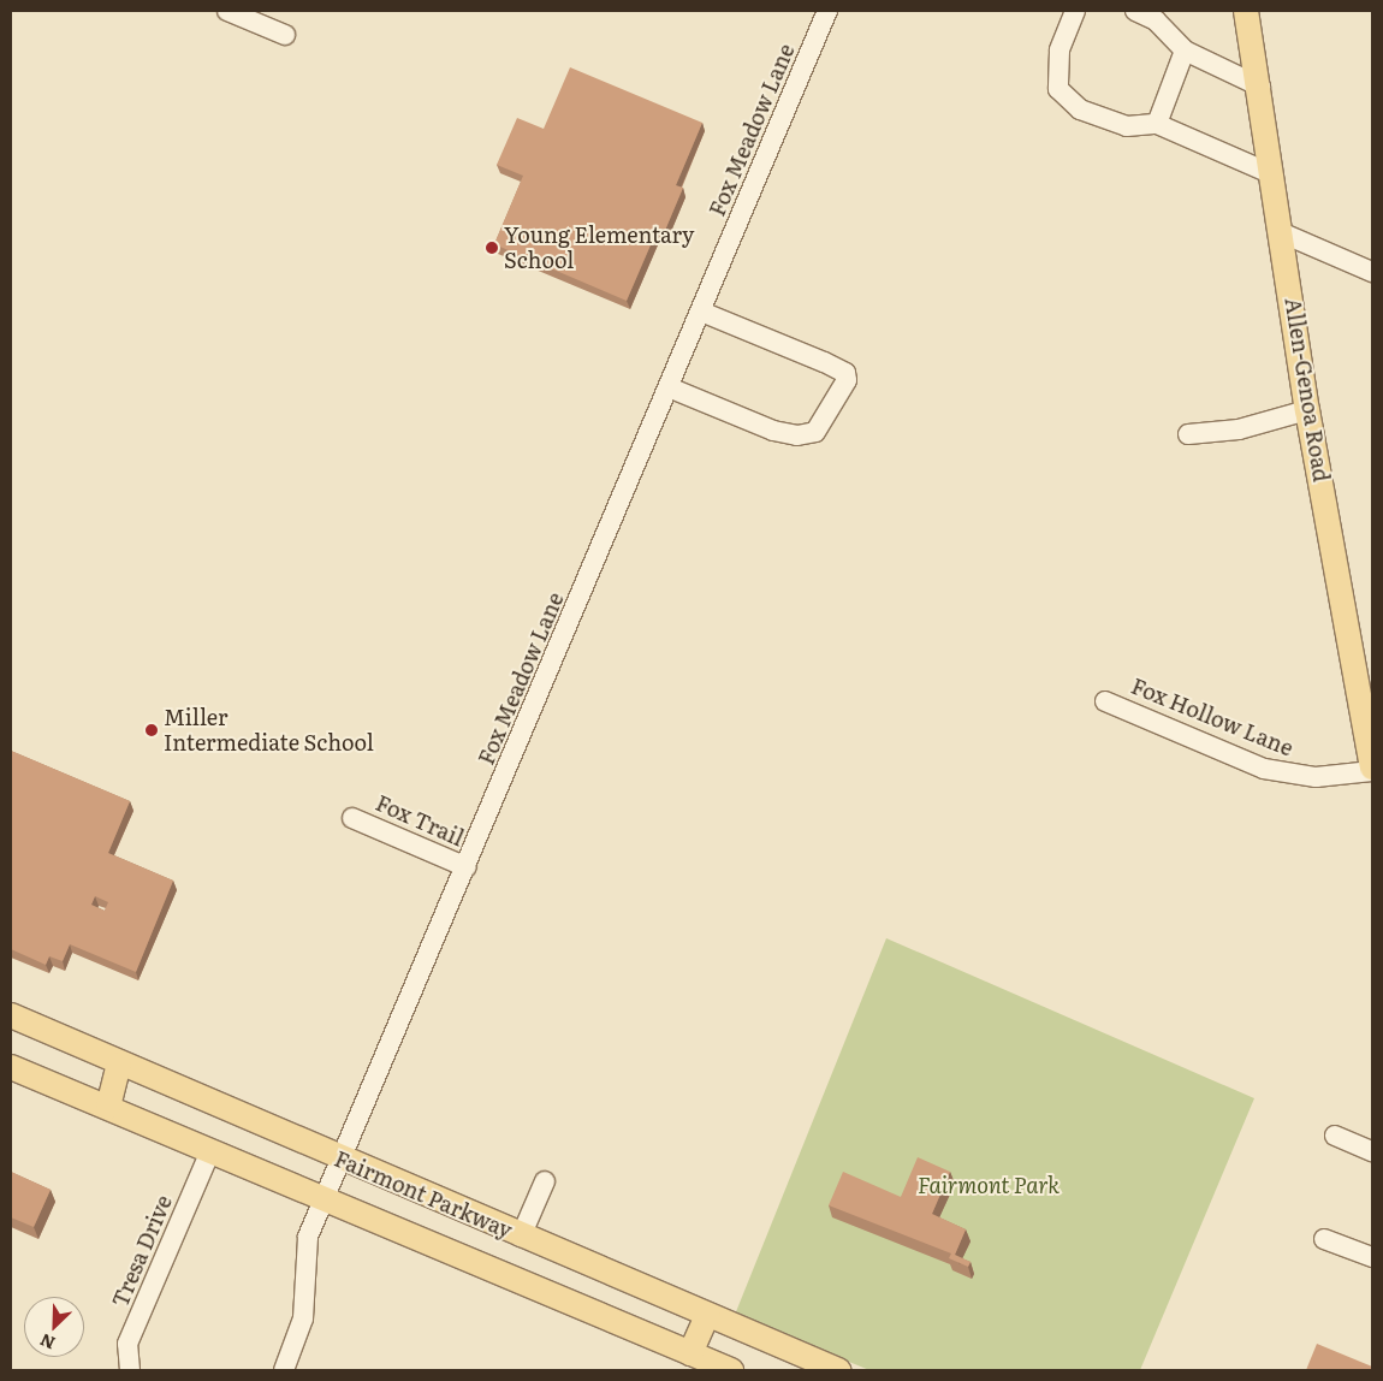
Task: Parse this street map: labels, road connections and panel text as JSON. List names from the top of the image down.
{
  "streets": {
    "main road": ["Allen-Genoa Road", "Fairmont Parkway"],
    "street": [
      "Fox Meadow Lane",
      "Fox Hollow Lane",
      "Fox Trail",
      "Tresa Drive"
    ]
  },
  "crossings": [
    ["Fox Meadow Lane", "Fox Trail"],
    ["Fox Meadow Lane", "Fairmont Parkway"],
    ["Allen-Genoa Road", "Fox Hollow Lane"],
    ["Fairmont Parkway", "Tresa Drive"]
  ],
  "parks": ["Fairmont Park"],
  "places": ["Young Elementary School", "Miller Intermediate School"],
  "north": "bottom left"
}
